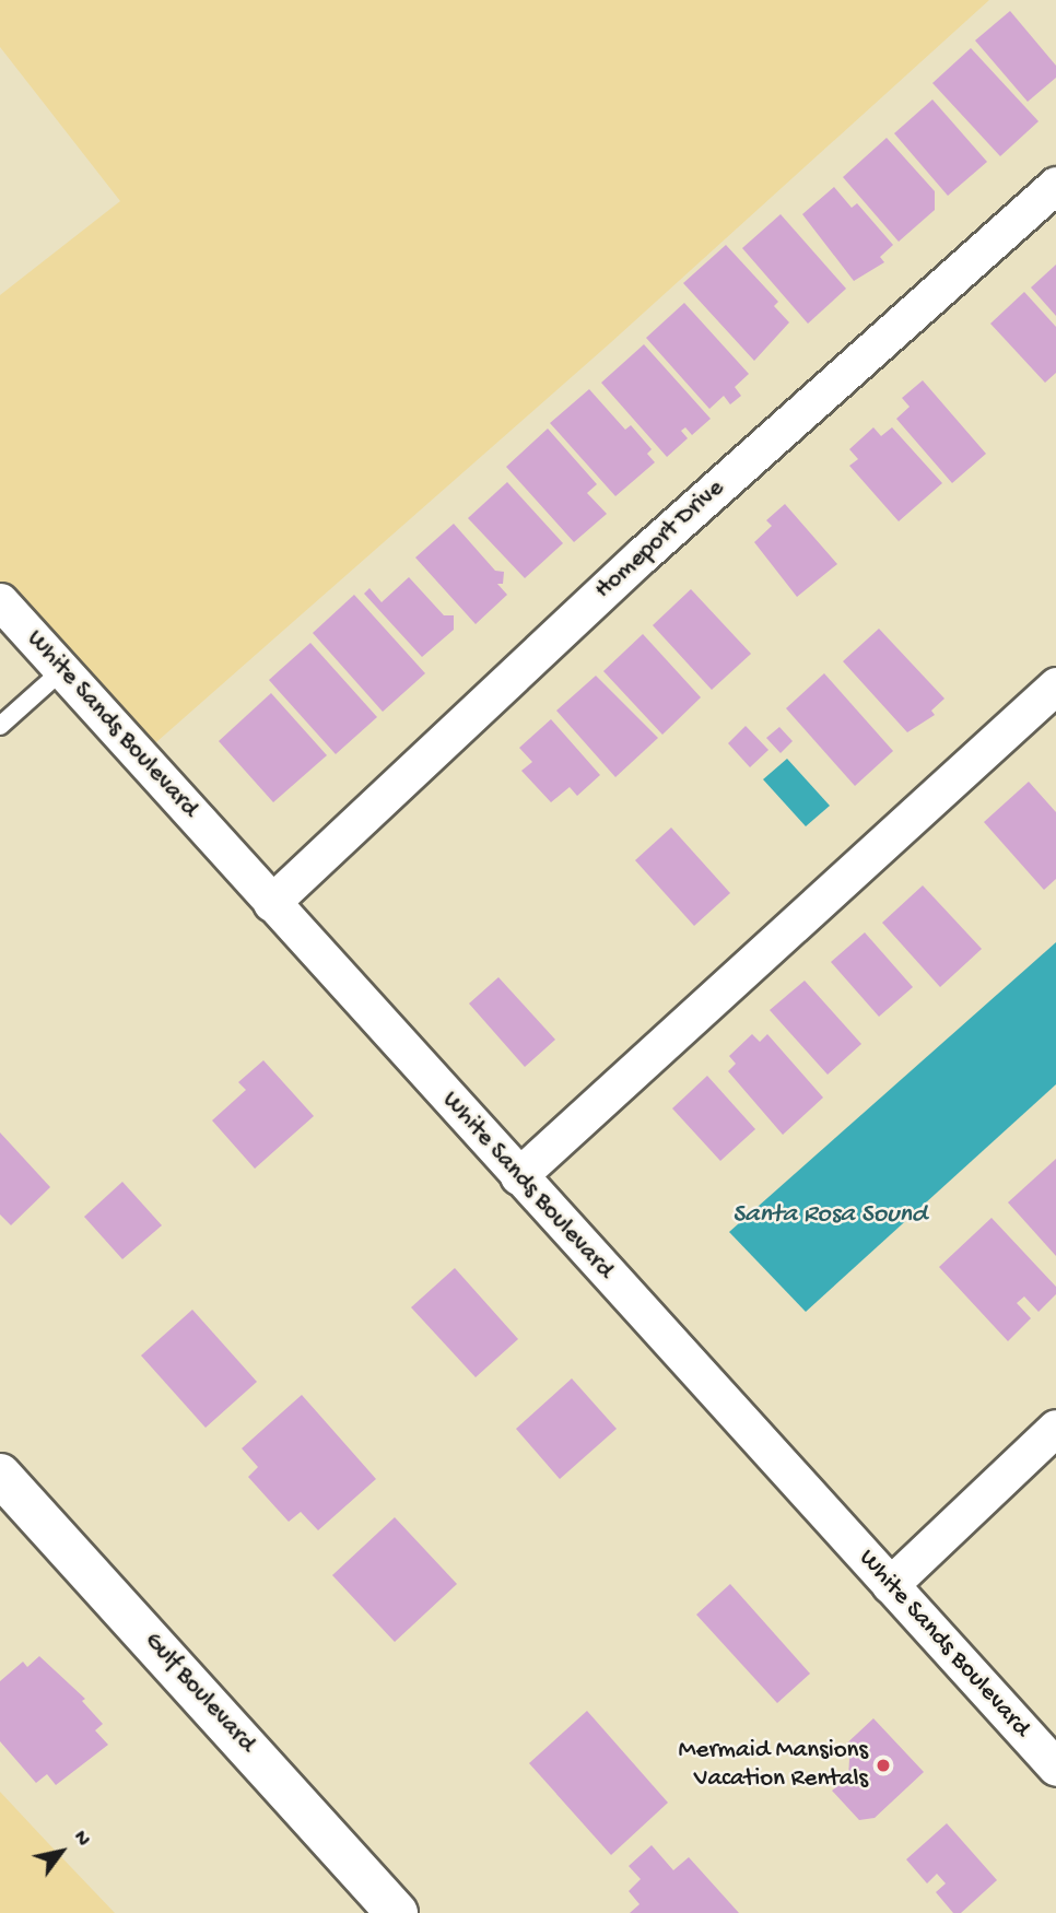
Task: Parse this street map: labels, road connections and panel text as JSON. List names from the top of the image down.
{
  "streets": {
    "main road": ["Gulf Boulevard"],
    "street": ["Homeport Drive", "White Sands Boulevard"]
  },
  "crossings": [
    ["Homeport Drive", "White Sands Boulevard"]
  ],
  "water": ["Santa Rosa Sound"],
  "places": ["Mermaid Mansions Vacation Rentals"],
  "north": "top right"
}
